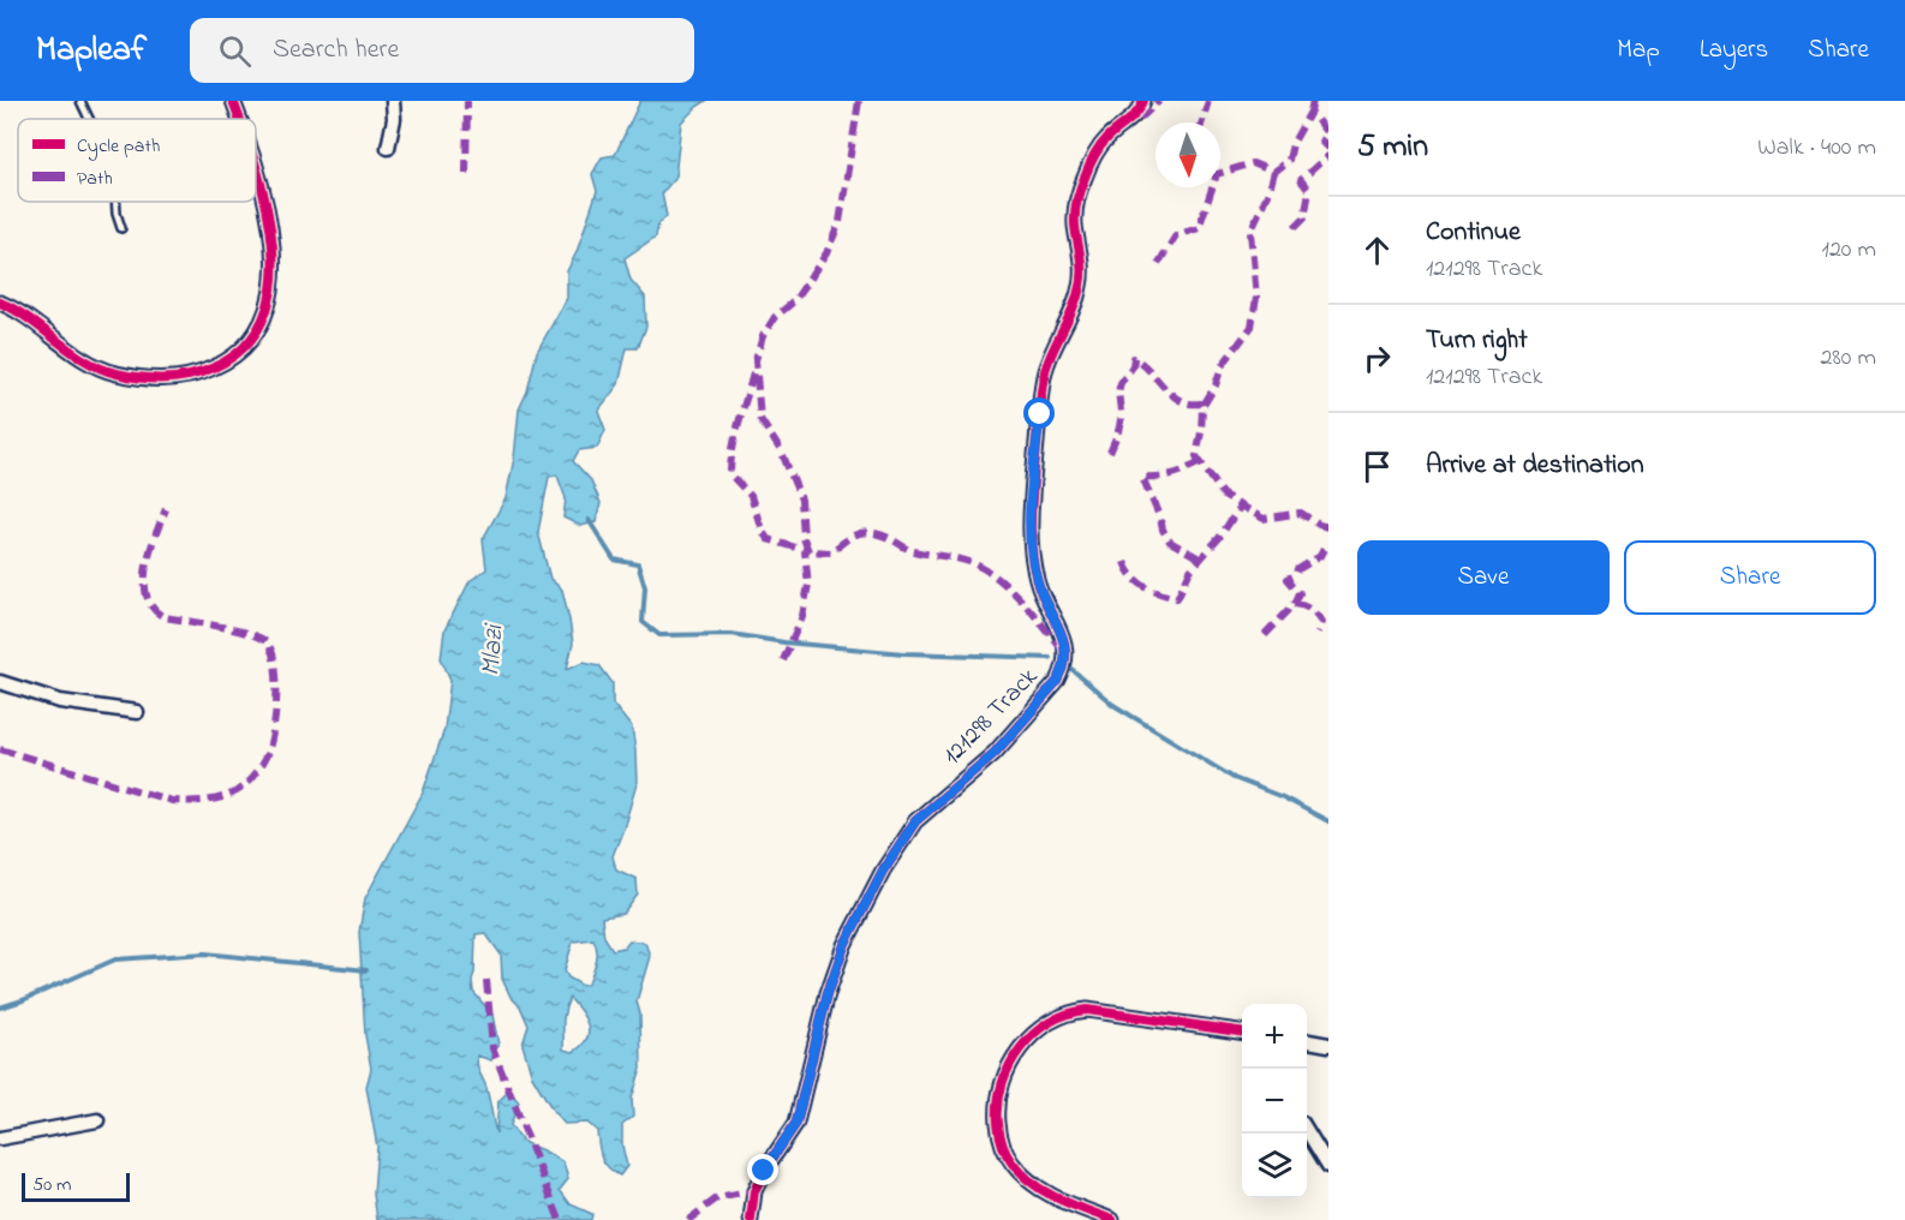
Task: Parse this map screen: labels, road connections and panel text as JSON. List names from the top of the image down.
{
  "streets": {
    "street": ["121298 Track"]
  },
  "water": ["Mlazi"],
  "legend": ["Cycle path", "Path"],
  "scale_bar": "50 m",
  "north": "bottom",
  "page": {
    "header": "Mapleaf",
    "search": "Search here",
    "nav": ["Map", "Layers", "Share"],
    "heading": ["5 min", "Walk · 400 m"],
    "list": [
      ["Continue", "121298 Track", "120 m"],
      ["Turn right", "121298 Track", "280 m"],
      "Arrive at destination"
    ],
    "buttons": ["Save", "Share"],
    "map_buttons": ["+", "−"],
    "scale": "50 m"
  }
}
